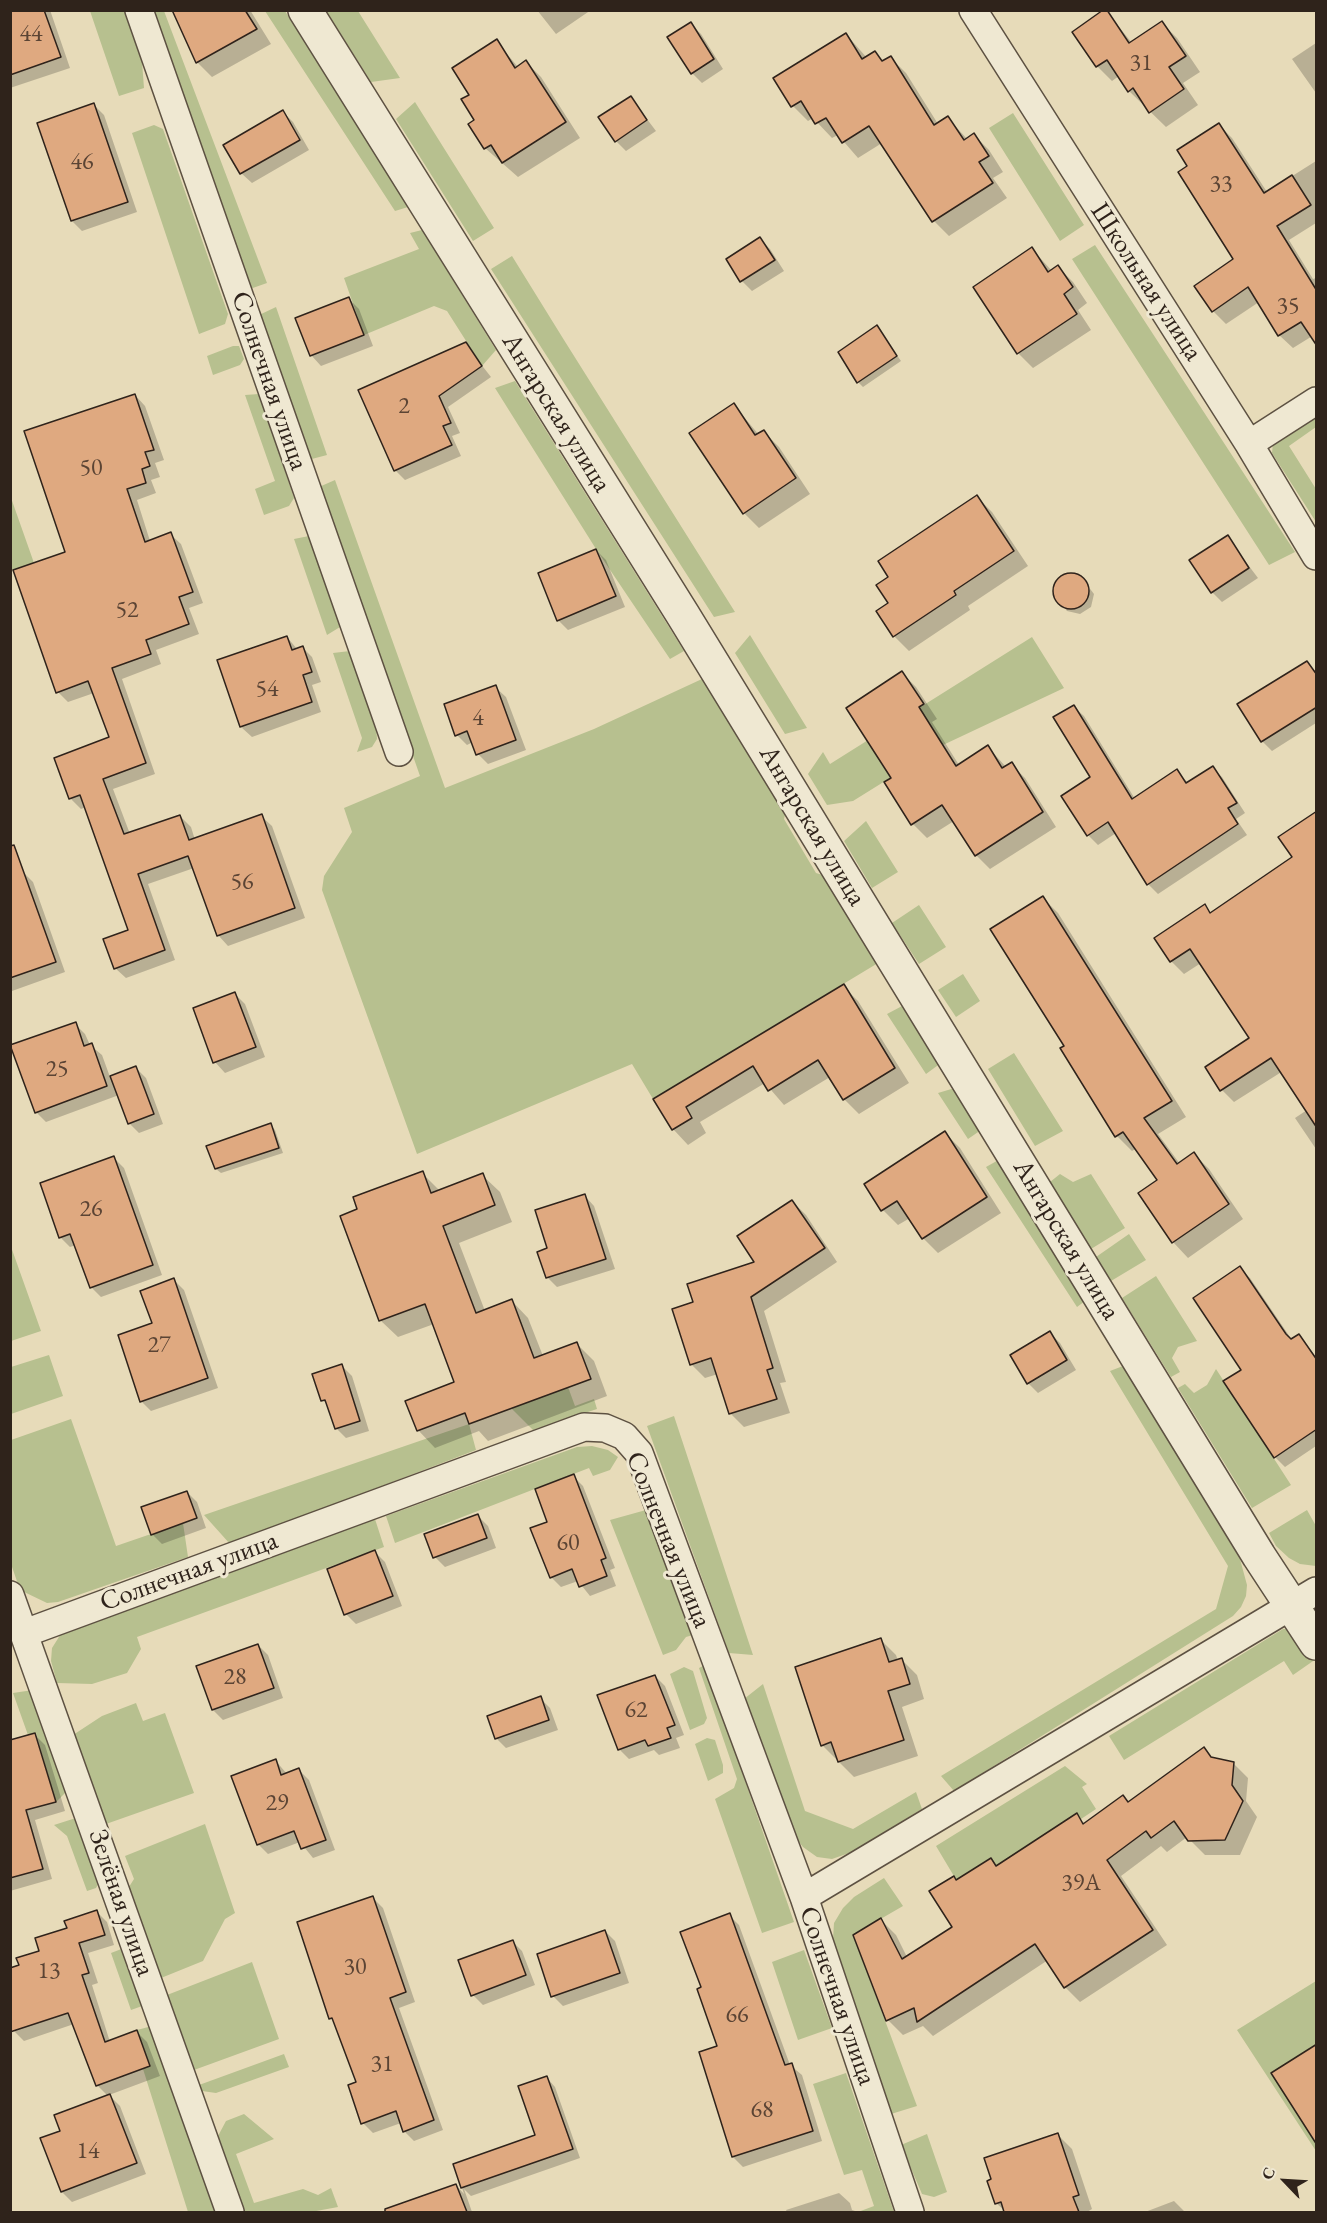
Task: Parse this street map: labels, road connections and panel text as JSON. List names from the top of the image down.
{
  "streets": {
    "street": [
      "Школьная улица",
      "Солнечная улица",
      "Ангарская улица",
      "Зелёная улица"
    ]
  },
  "crossings": [
    ["Солнечная улица", "Зелёная улица"]
  ],
  "house_numbers": [
    "44",
    "31",
    "46",
    "33",
    "35",
    "2",
    "50",
    "52",
    "54",
    "4",
    "56",
    "25",
    "26",
    "27",
    "60",
    "28",
    "62",
    "29",
    "39А",
    "30",
    "13",
    "66",
    "31",
    "68",
    "14"
  ],
  "north": "top left"
}
